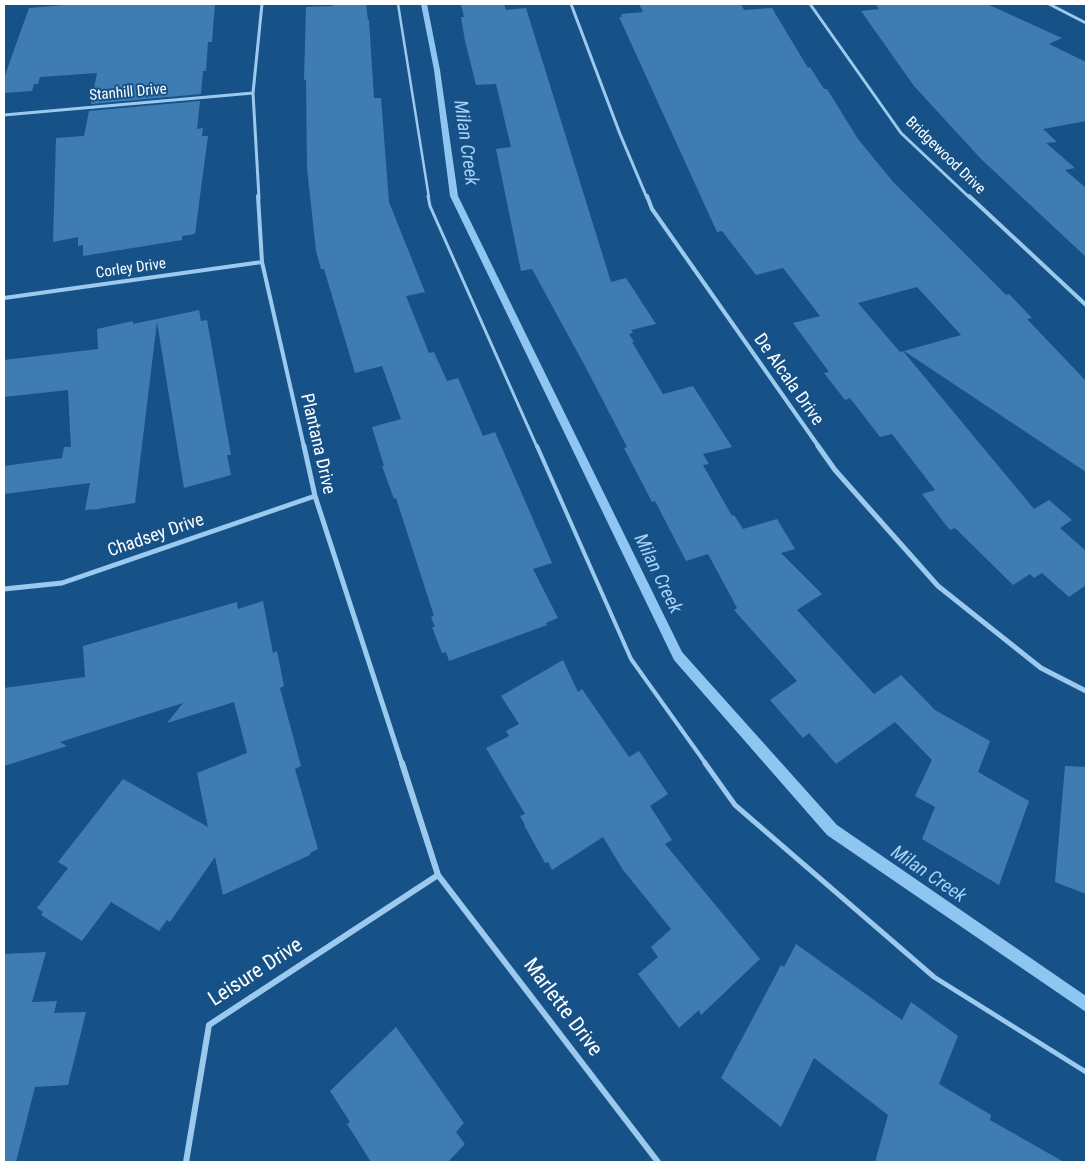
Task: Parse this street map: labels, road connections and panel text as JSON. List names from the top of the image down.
{
  "streets": {
    "street": [
      "Stanhill Drive",
      "Bridgewood Drive",
      "Corley Drive",
      "De Alcala Drive",
      "Plantana Drive",
      "Chadsey Drive",
      "Leisure Drive",
      "Marlette Drive"
    ]
  },
  "crossings": [
    ["Stanhill Drive", "Plantana Drive"],
    ["Corley Drive", "Plantana Drive"],
    ["Plantana Drive", "Chadsey Drive"],
    ["Plantana Drive", "Leisure Drive"],
    ["Plantana Drive", "Marlette Drive"],
    ["Leisure Drive", "Marlette Drive"]
  ],
  "water": ["Milan Creek"]
}
